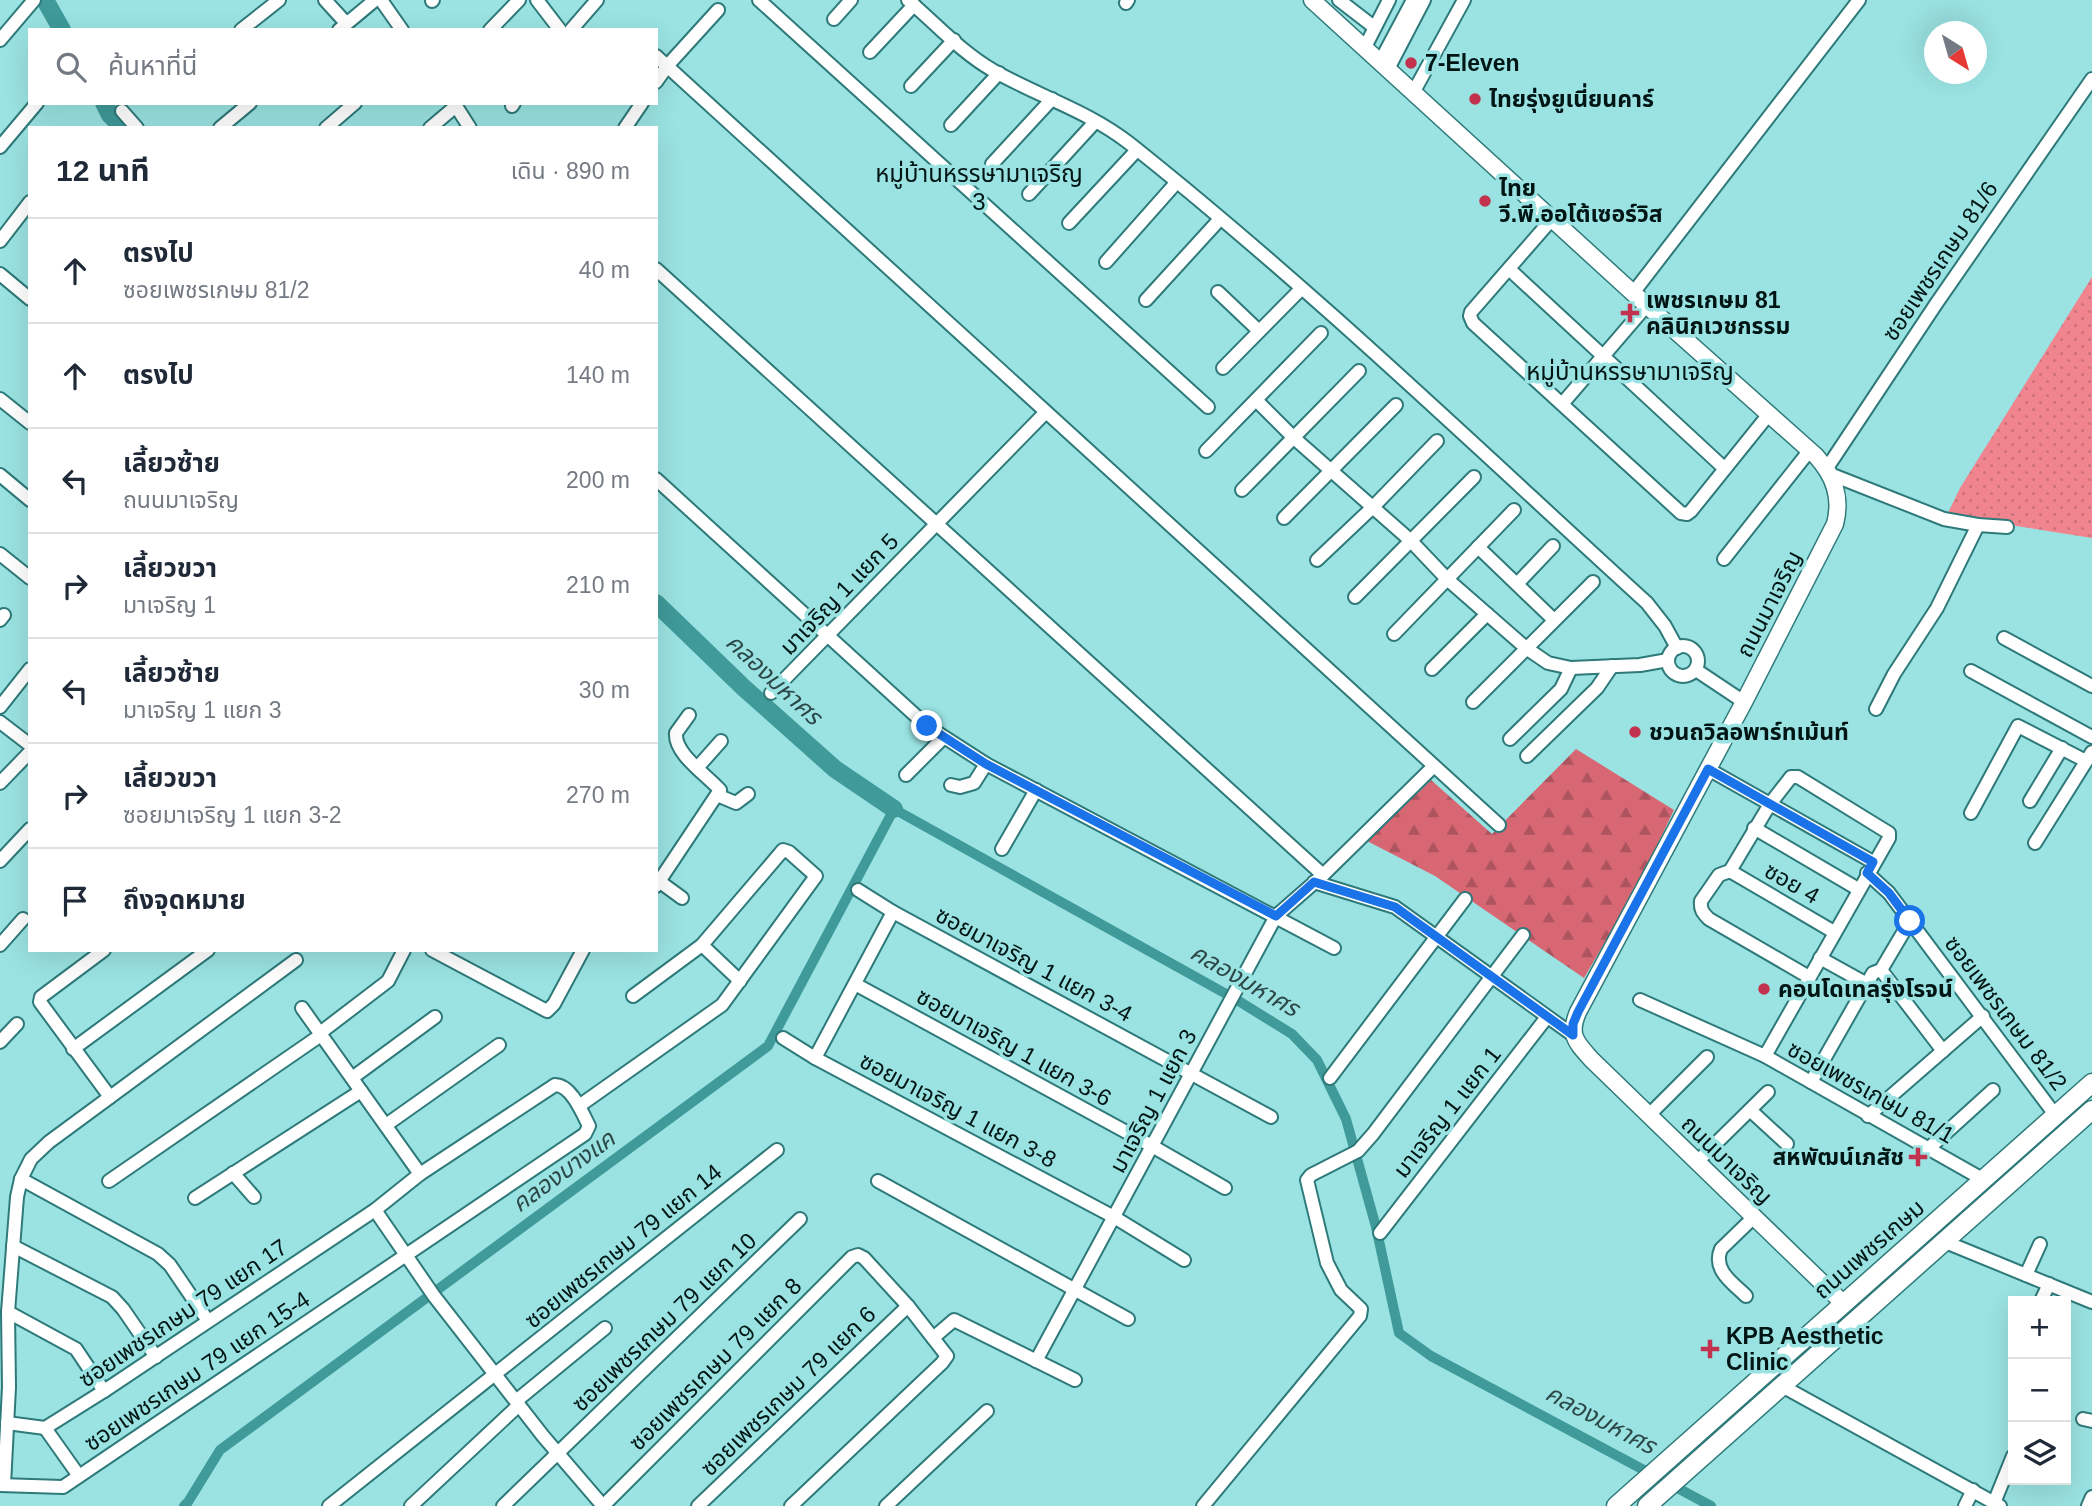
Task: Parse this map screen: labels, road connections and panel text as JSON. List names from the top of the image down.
{
  "streets": {
    "main road": ["ถนนมาเจริญ", "ถนนเพชรเกษม"],
    "street": [
      "ซอยเพชรเกษม 81/6",
      "มาเจริญ 1 แยก 5",
      "ซอย 4",
      "ซอยมาเจริญ 1 แยก 3-4",
      "ซอยเพชรเกษม 81/2",
      "ซอยมาเจริญ 1 แยก 3-6",
      "ซอยเพชรเกษม 81/1",
      "มาเจริญ 1 แยก 3",
      "ซอยมาเจริญ 1 แยก 3-8",
      "มาเจริญ 1 แยก 1",
      "ซอยเพชรเกษม 79 แยก 14",
      "ซอยเพชรเกษม 79 แยก 17",
      "ซอยเพชรเกษม 79 แยก 10",
      "ซอยเพชรเกษม 79 แยก 8",
      "ซอยเพชรเกษม 79 แยก 15-4",
      "ซอยเพชรเกษม 79 แยก 6"
    ]
  },
  "crossings": [
    ["ซอยเพชรเกษม 81/6", "ถนนมาเจริญ"],
    ["ถนนมาเจริญ", "ซอยเพชรเกษม 81/2"],
    ["ถนนมาเจริญ", "ถนนเพชรเกษม"],
    ["ซอยมาเจริญ 1 แยก 3-4", "มาเจริญ 1 แยก 3"],
    ["ซอยเพชรเกษม 81/2", "ถนนเพชรเกษม"],
    ["ซอยมาเจริญ 1 แยก 3-6", "มาเจริญ 1 แยก 3"],
    ["ซอยเพชรเกษม 81/1", "ถนนเพชรเกษม"],
    ["มาเจริญ 1 แยก 3", "ซอยมาเจริญ 1 แยก 3-8"],
    ["ซอยเพชรเกษม 79 แยก 17", "ซอยเพชรเกษม 79 แยก 15-4"],
    ["ซอยเพชรเกษม 79 แยก 8", "ซอยเพชรเกษม 79 แยก 6"]
  ],
  "districts": ["หมู่บ้านหรรษามาเจริญ 3", "หมู่บ้านหรรษามาเจริญ"],
  "water": ["คลองมหาศร", "คลองบางแค"],
  "places": {
    "other": [
      "7-Eleven",
      "ไทยรุ่งยูเนี่ยนคาร์",
      "ไทย วี.พี.ออโต้เซอร์วิส",
      "ชวนถวิลอพาร์ทเม้นท์",
      "คอนโดเทลรุ่งโรจน์"
    ],
    "health": ["เพชรเกษม 81 คลินิกเวชกรรม", "สหพัฒน์เภสัช", "KPB Aesthetic Clinic"]
  },
  "north": "bottom right",
  "page": {
    "search": "ค้นหาที่นี่",
    "heading": ["12 นาที", "เดิน · 890 m"],
    "list": [
      ["ตรงไป", "ซอยเพชรเกษม 81/2", "40 m"],
      ["ตรงไป", "140 m"],
      ["เลี้ยวซ้าย", "ถนนมาเจริญ", "200 m"],
      ["เลี้ยวขวา", "มาเจริญ 1", "210 m"],
      ["เลี้ยวซ้าย", "มาเจริญ 1 แยก 3", "30 m"],
      ["เลี้ยวขวา", "ซอยมาเจริญ 1 แยก 3-2", "270 m"],
      "ถึงจุดหมาย"
    ],
    "map_buttons": ["+", "−"]
  }
}
